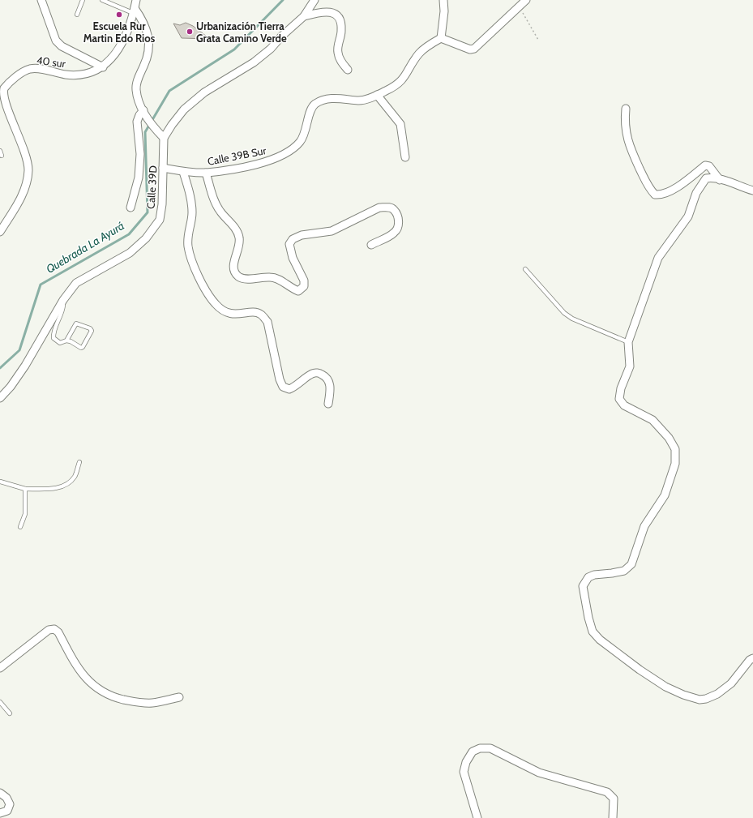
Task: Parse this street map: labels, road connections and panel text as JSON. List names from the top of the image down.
{
  "streets": {
    "street": ["40 sur", "Calle 39B Sur", "Calle 39D"]
  },
  "crossings": [
    ["Calle 39B Sur", "Calle 39D"]
  ],
  "water": ["Quebrada La Ayurá"],
  "places": ["Escuela Rur Martin Edo Rios", "Urbanización Tierra Grata Camino Verde"]
}
